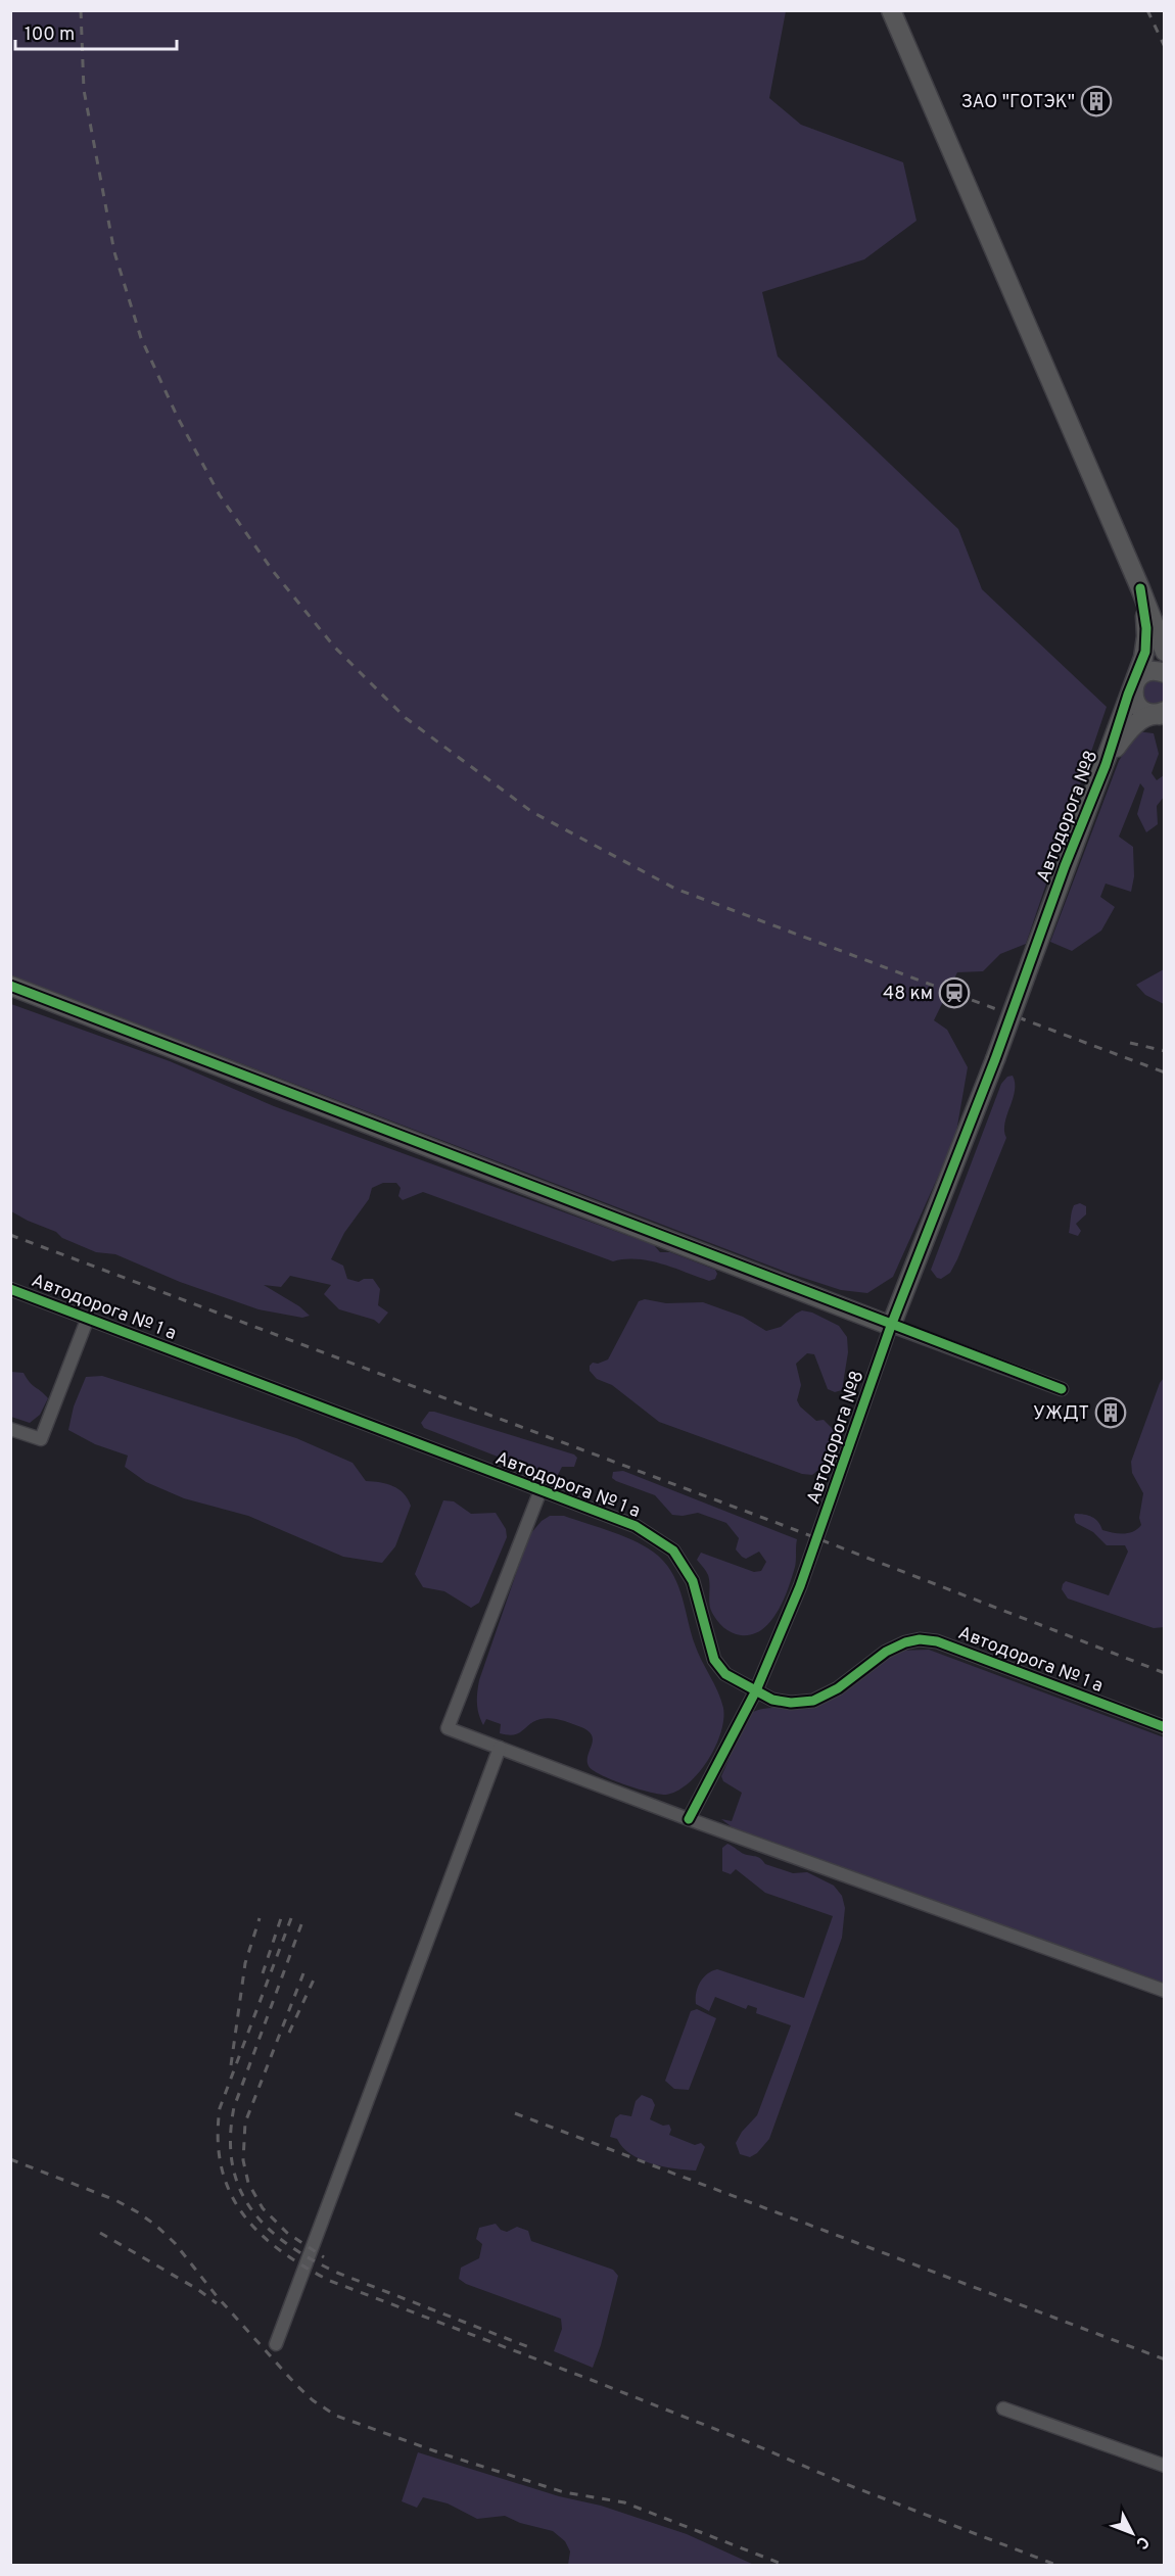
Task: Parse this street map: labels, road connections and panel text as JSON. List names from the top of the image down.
{
  "streets": {
    "street": ["Автодорога №8", "Автодорога № 1 а"]
  },
  "crossings": [
    ["Автодорога №8", "Автодорога № 1 а"]
  ],
  "places": {
    "building": ["ЗАО \"ГОТЭК\"", "УЖДТ"],
    "station": ["48 км"]
  },
  "scale_bar": "100 m",
  "north": "bottom right"
}
